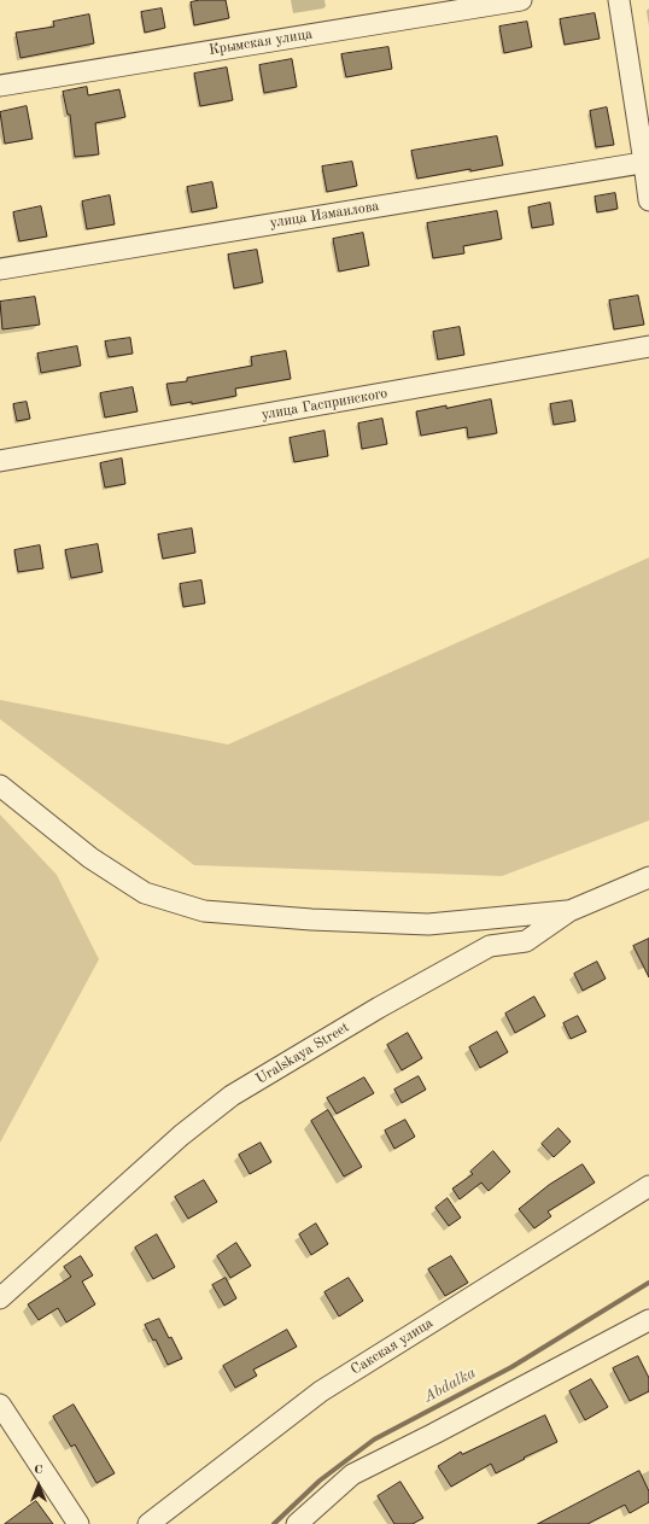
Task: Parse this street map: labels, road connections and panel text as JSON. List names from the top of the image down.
{
  "streets": {
    "street": [
      "Крымская улица",
      "улица Измаилова",
      "улица Гаспринского",
      "Uralskaya Street",
      "Сакская улица"
    ]
  },
  "water": ["Abdalka"],
  "north": "top"
}
